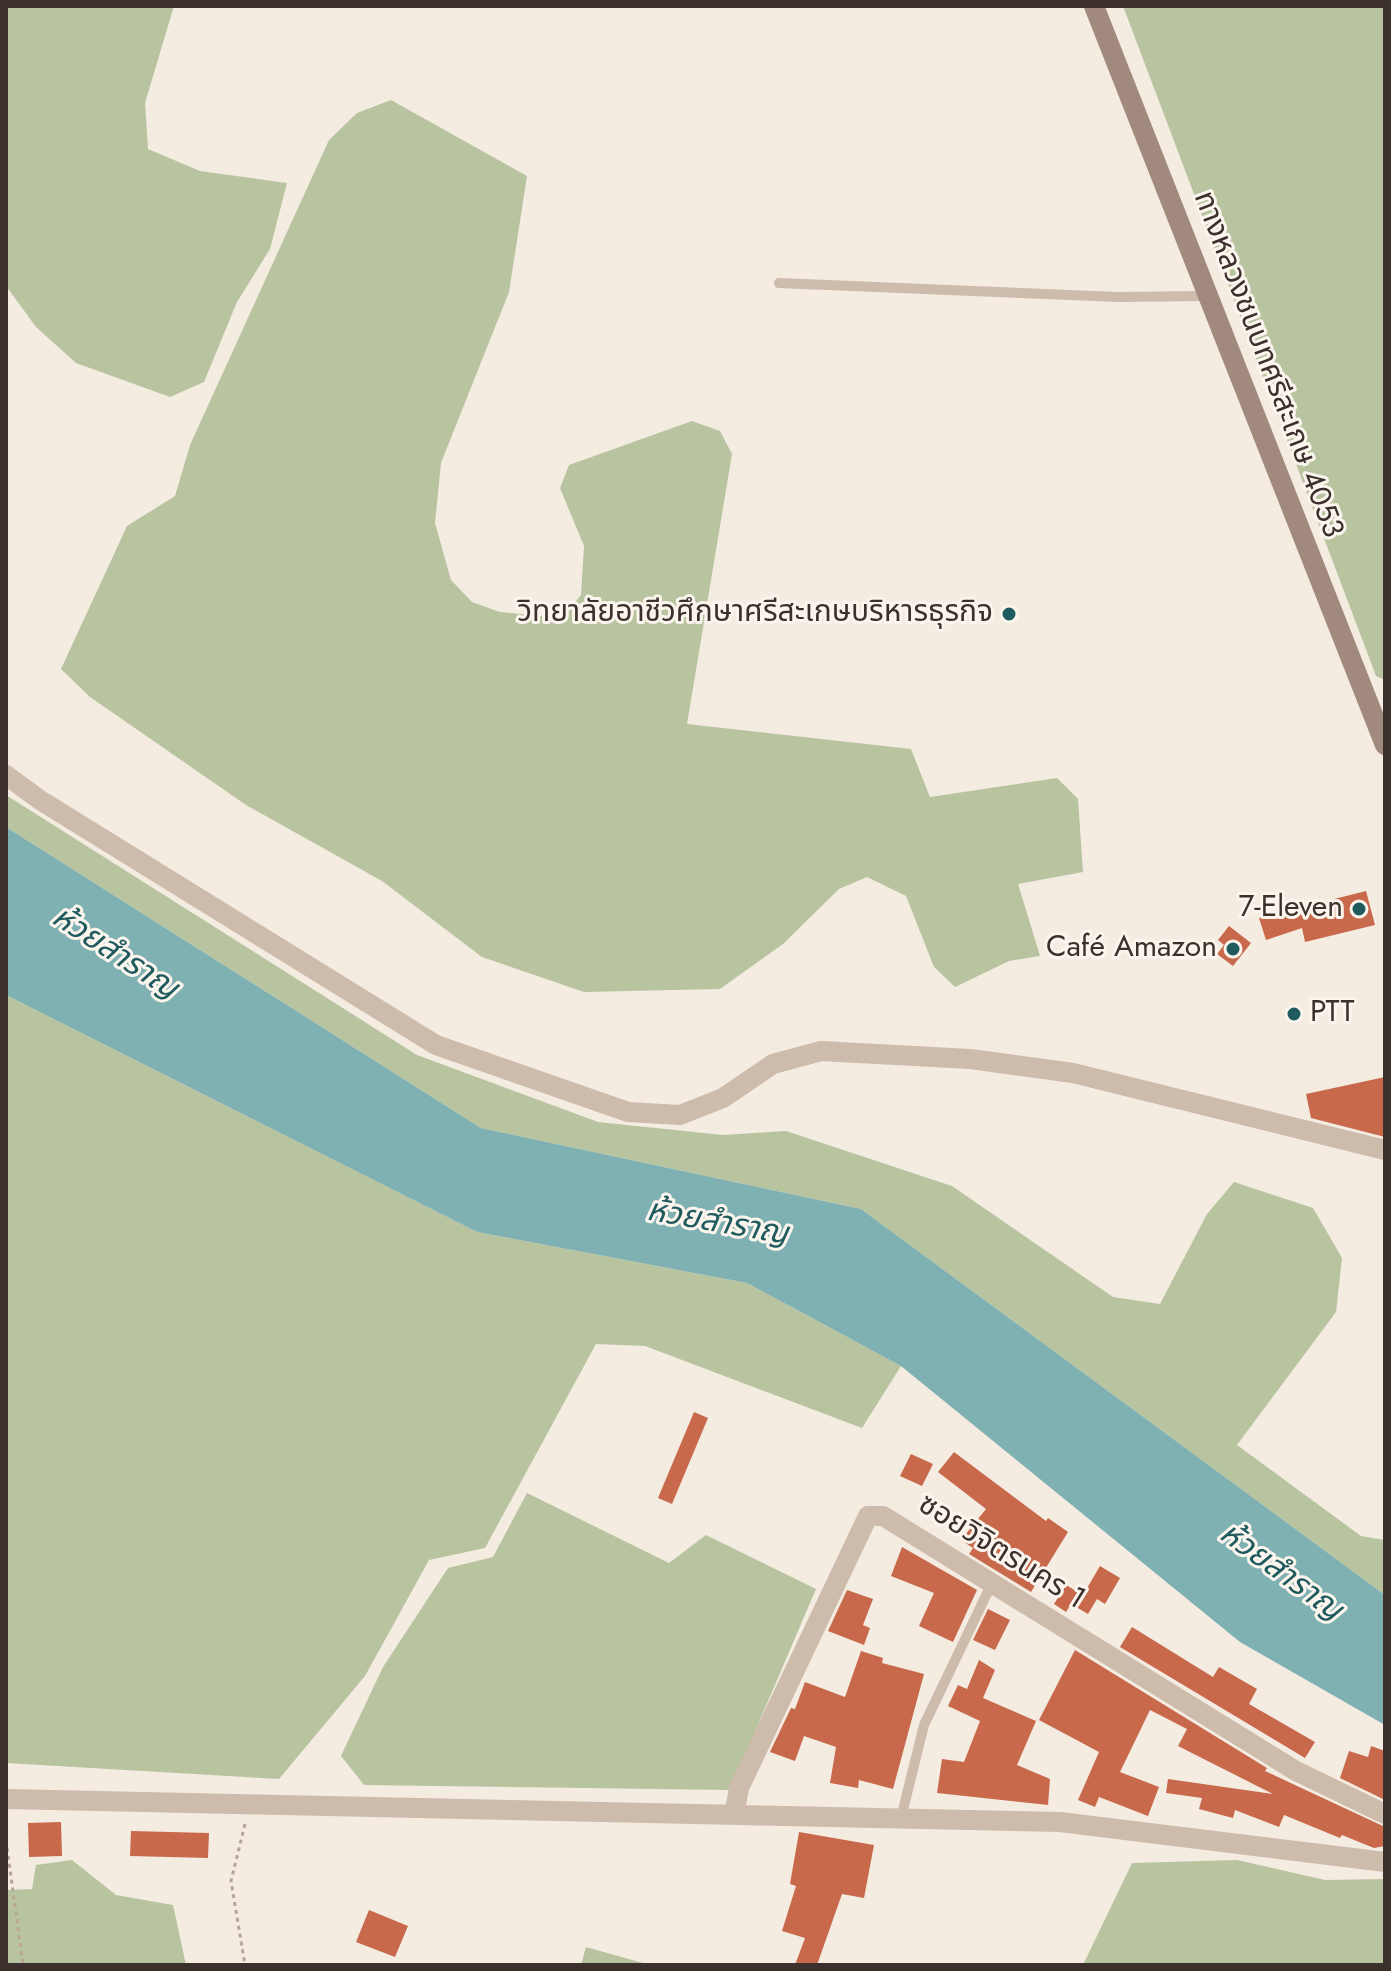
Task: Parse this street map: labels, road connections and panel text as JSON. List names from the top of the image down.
{
  "streets": {
    "street": ["ทางหลวงชนบทศรีสะเกษ 4053", "ซอยวิจิตรนคร 1"]
  },
  "water": ["ห้วยสำราญ"],
  "places": [
    "วิทยาลัยอาชีวศึกษาศรีสะเกษบริหารธุรกิจ",
    "7-Eleven",
    "Café Amazon",
    "PTT"
  ]
}
